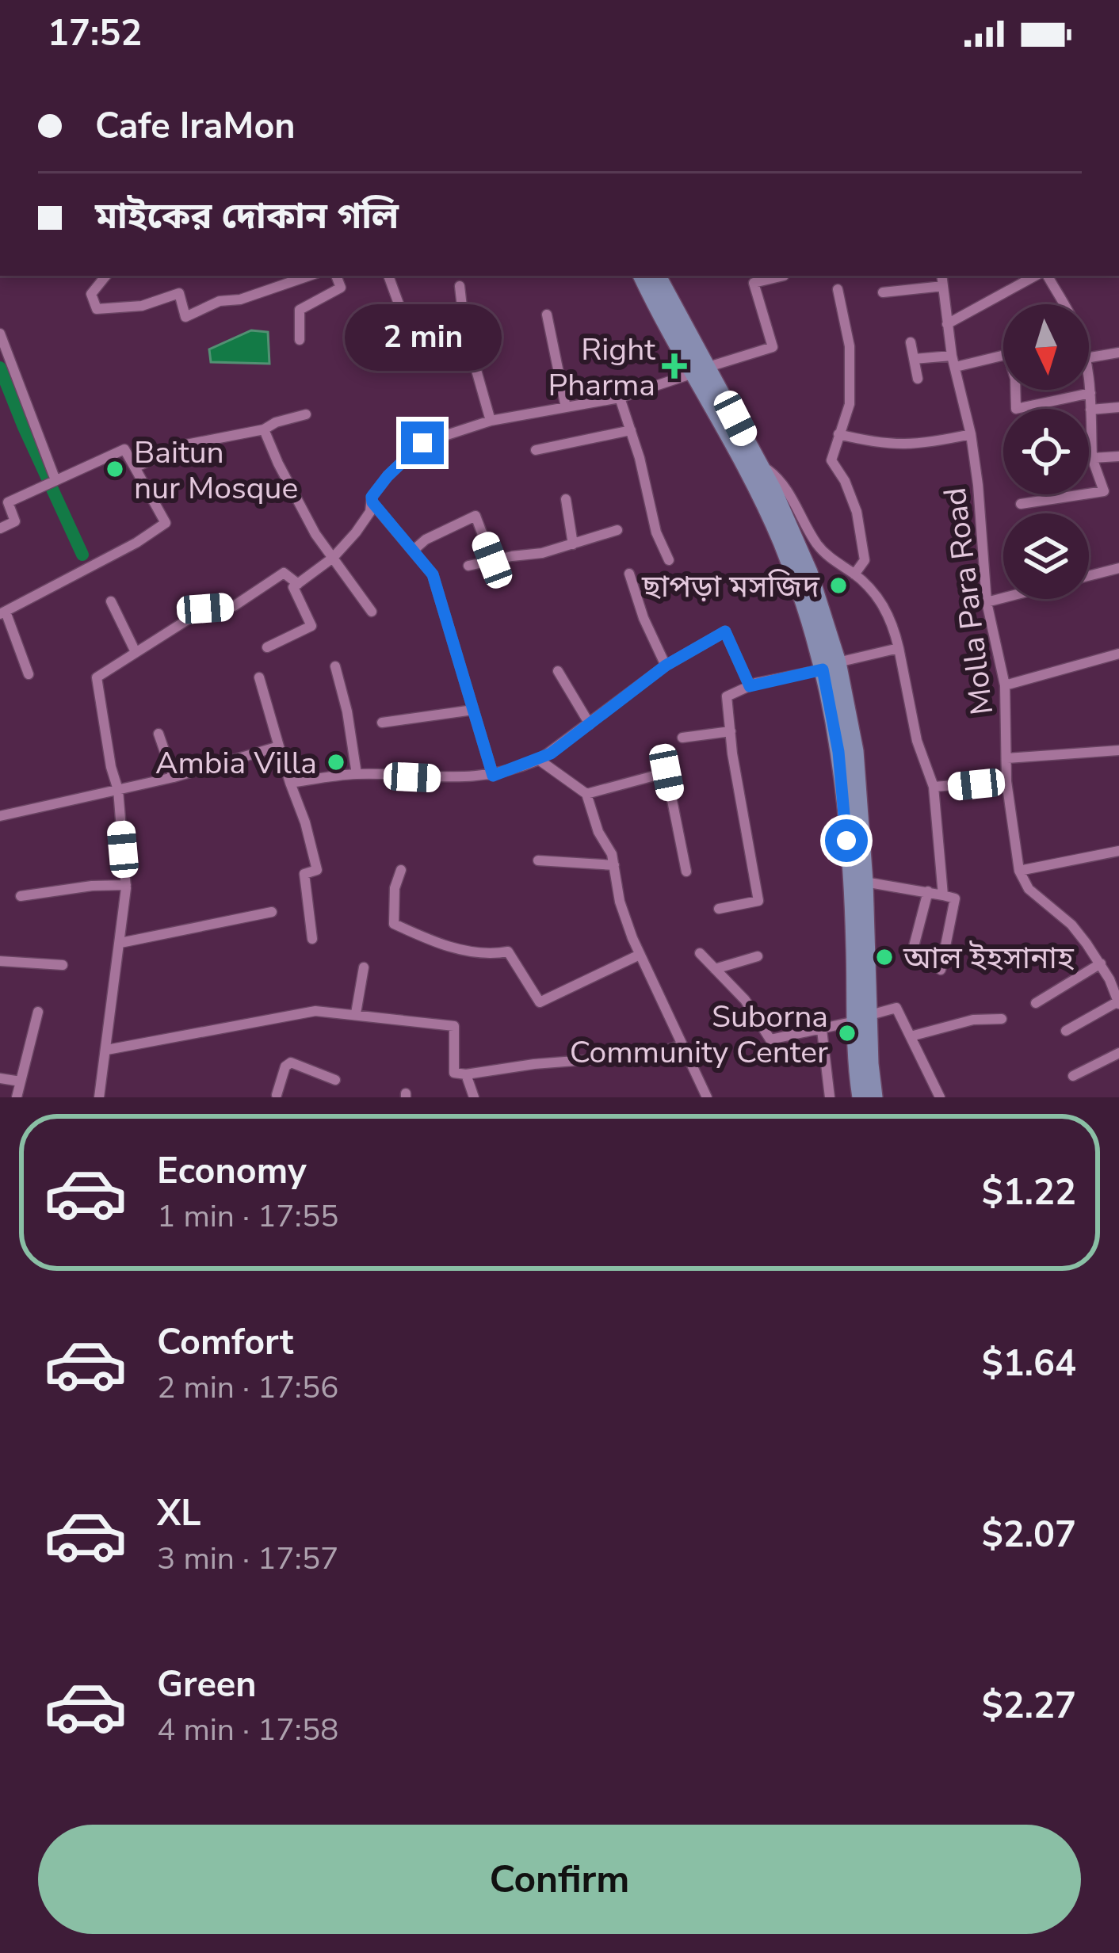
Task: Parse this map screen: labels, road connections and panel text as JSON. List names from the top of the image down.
{
  "streets": {
    "street": ["Molla Para Road"]
  },
  "places": {
    "health": ["Right Pharma"],
    "other": [
      "Baitun nur Mosque",
      "ছাপড়া মসজিদ",
      "Ambia Villa",
      "আল ইহসানাহ",
      "Suborna Community Center"
    ]
  },
  "north": "bottom",
  "page": {
    "status": "17:52",
    "banner": ["Cafe IraMon", "মাইকের দোকান গলি"],
    "bubble": "2 min",
    "list": [
      {
        "name": "Economy",
        "note": "1 min · 17:55",
        "value": "$1.22"
      },
      {
        "name": "Comfort",
        "note": "2 min · 17:56",
        "value": "$1.64"
      },
      {
        "name": "XL",
        "note": "3 min · 17:57",
        "value": "$2.07"
      },
      {
        "name": "Green",
        "note": "4 min · 17:58",
        "value": "$2.27"
      }
    ],
    "buttons": "Confirm"
  }
}
